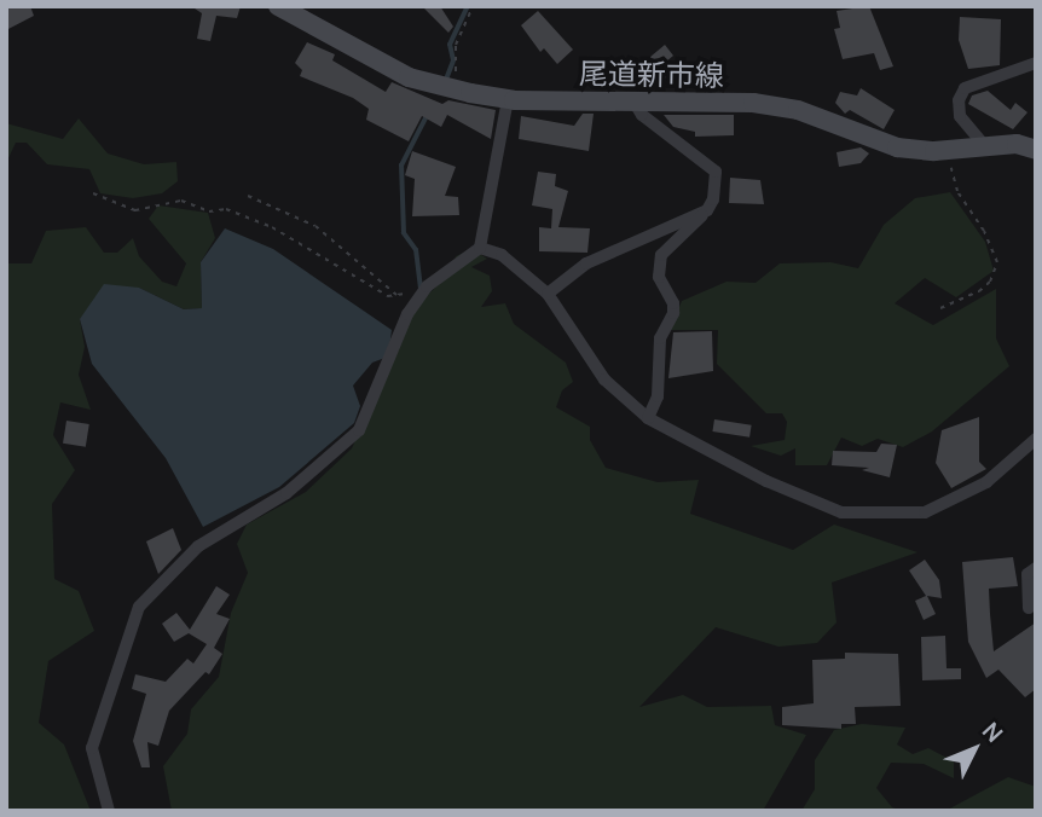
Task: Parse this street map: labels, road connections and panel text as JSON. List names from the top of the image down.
{
  "streets": {
    "main road": ["尾道新市線"]
  },
  "north": "top right"
}
